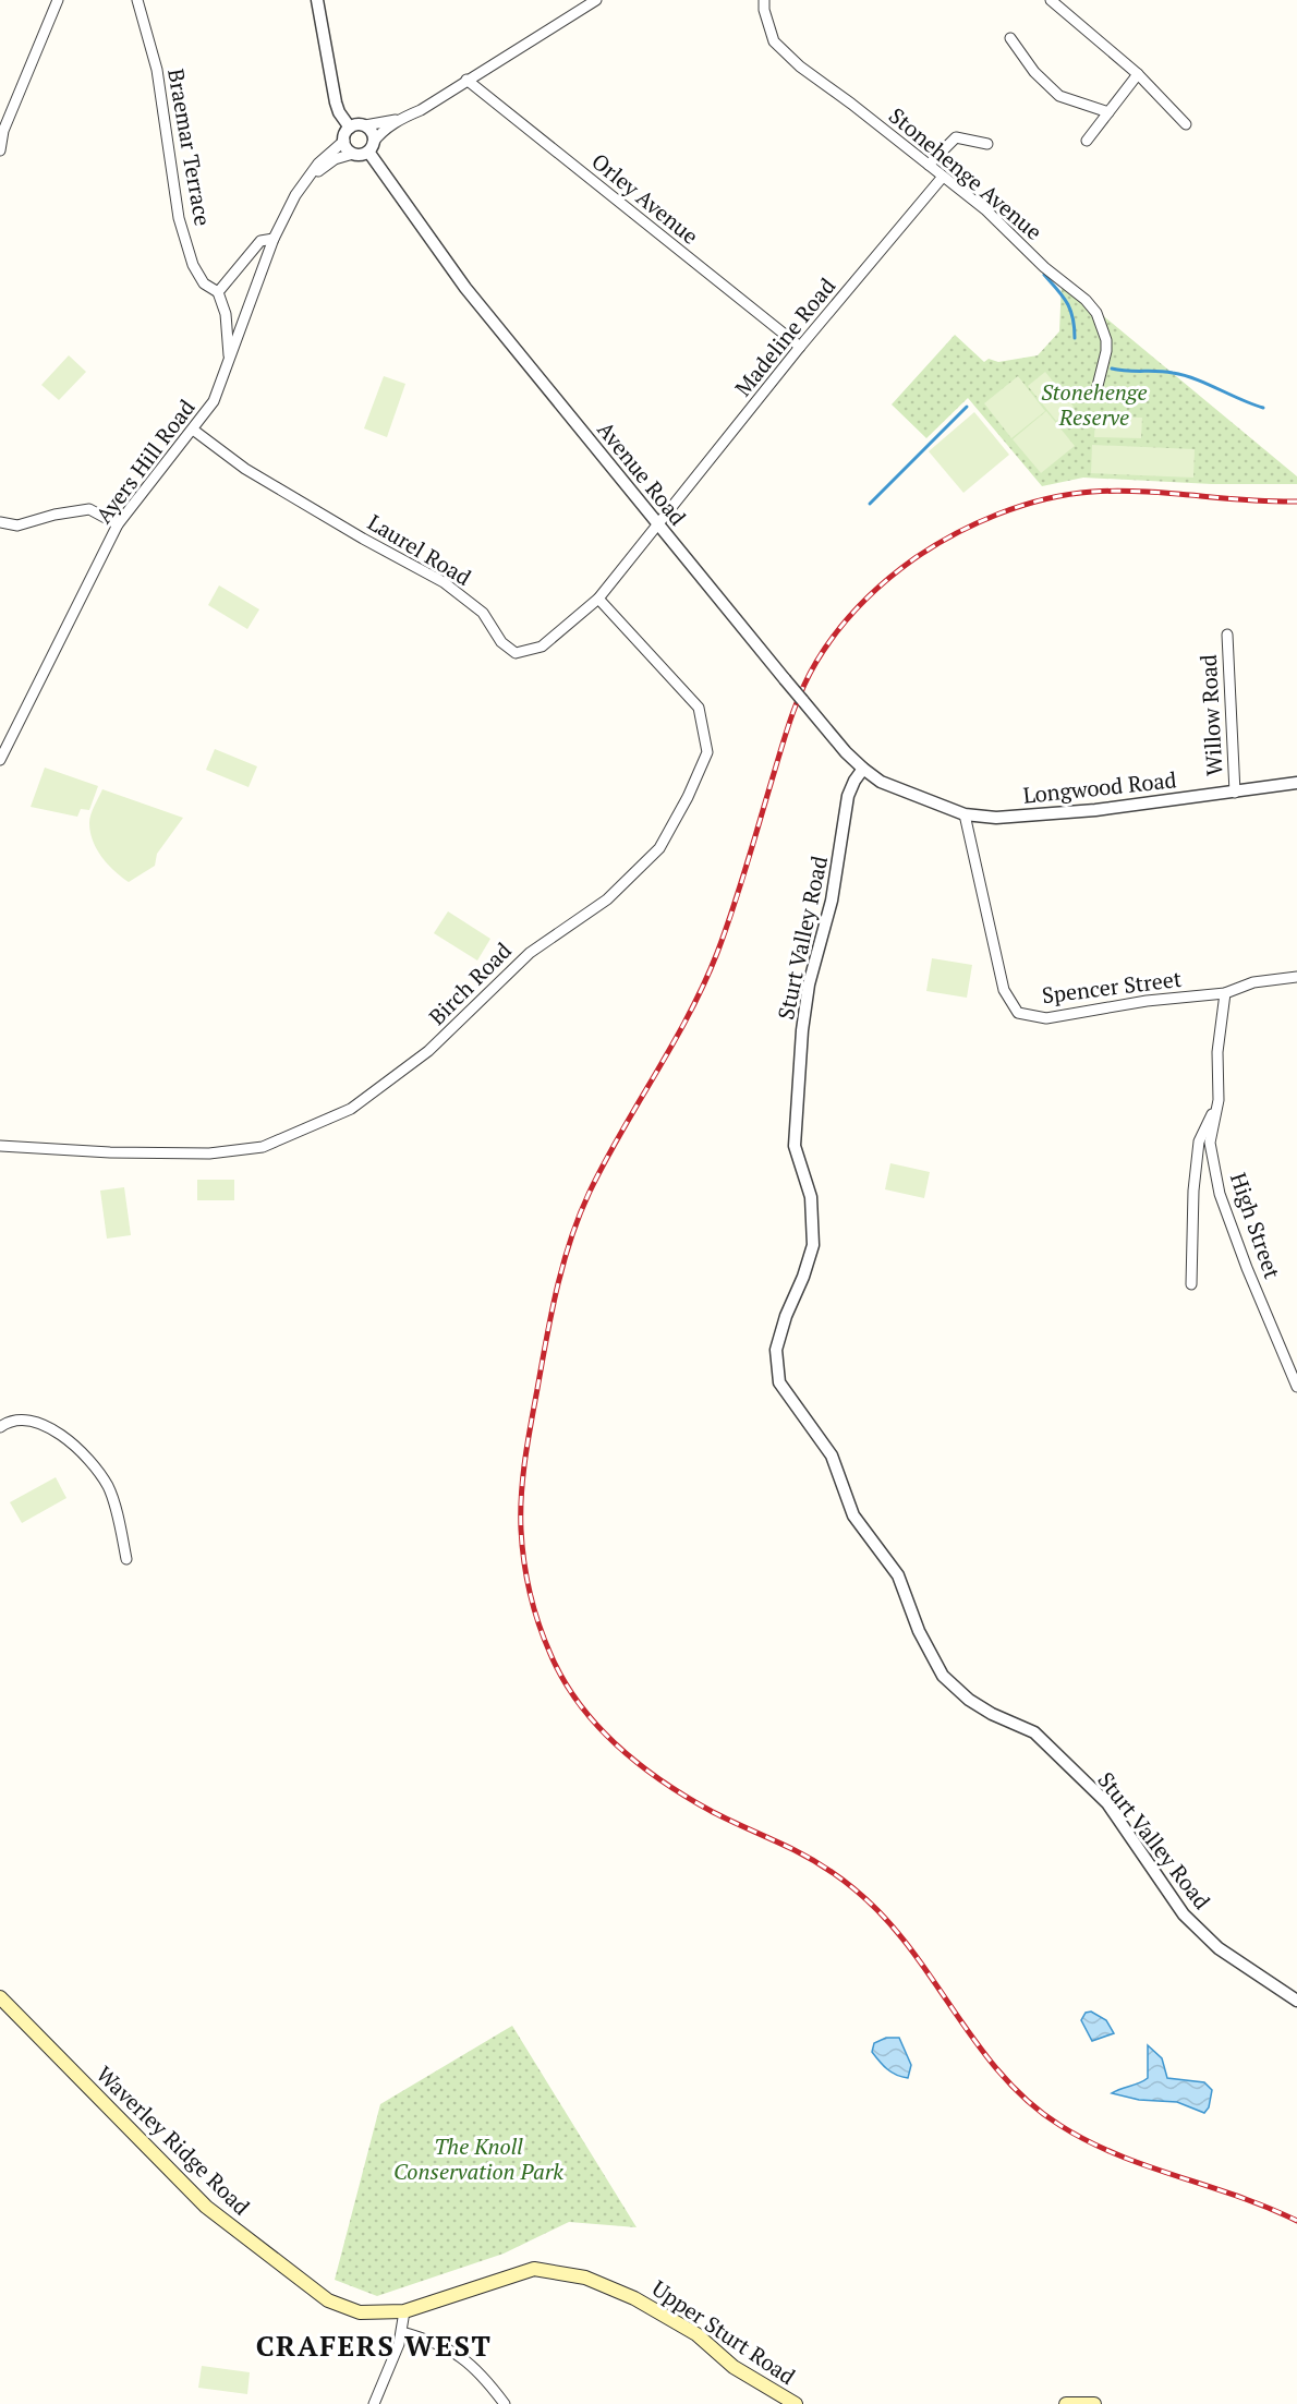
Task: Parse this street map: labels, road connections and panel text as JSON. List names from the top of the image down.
{
  "streets": {
    "main road": ["Waverley Ridge Road", "Upper Sturt Road"],
    "street": [
      "Braemar Terrace",
      "Stonehenge Avenue",
      "Orley Avenue",
      "Madeline Road",
      "Ayers Hill Road",
      "Avenue Road",
      "Laurel Road",
      "Willow Road",
      "Longwood Road",
      "Sturt Valley Road",
      "Birch Road",
      "Spencer Street",
      "High Street"
    ]
  },
  "crossings": [
    ["Stonehenge Avenue", "Madeline Road"],
    ["Orley Avenue", "Madeline Road"],
    ["Madeline Road", "Avenue Road"],
    ["Madeline Road", "Laurel Road"],
    ["Ayers Hill Road", "Avenue Road"],
    ["Ayers Hill Road", "Laurel Road"],
    ["Avenue Road", "Laurel Road"],
    ["Avenue Road", "Longwood Road"],
    ["Avenue Road", "Sturt Valley Road"],
    ["Laurel Road", "Birch Road"],
    ["Willow Road", "Longwood Road"],
    ["Longwood Road", "Spencer Street"],
    ["Spencer Street", "High Street"],
    ["Waverley Ridge Road", "Upper Sturt Road"]
  ],
  "districts": ["CRAFERS WEST"],
  "parks": ["Stonehenge Reserve", "The Knoll Conservation Park"]
}
